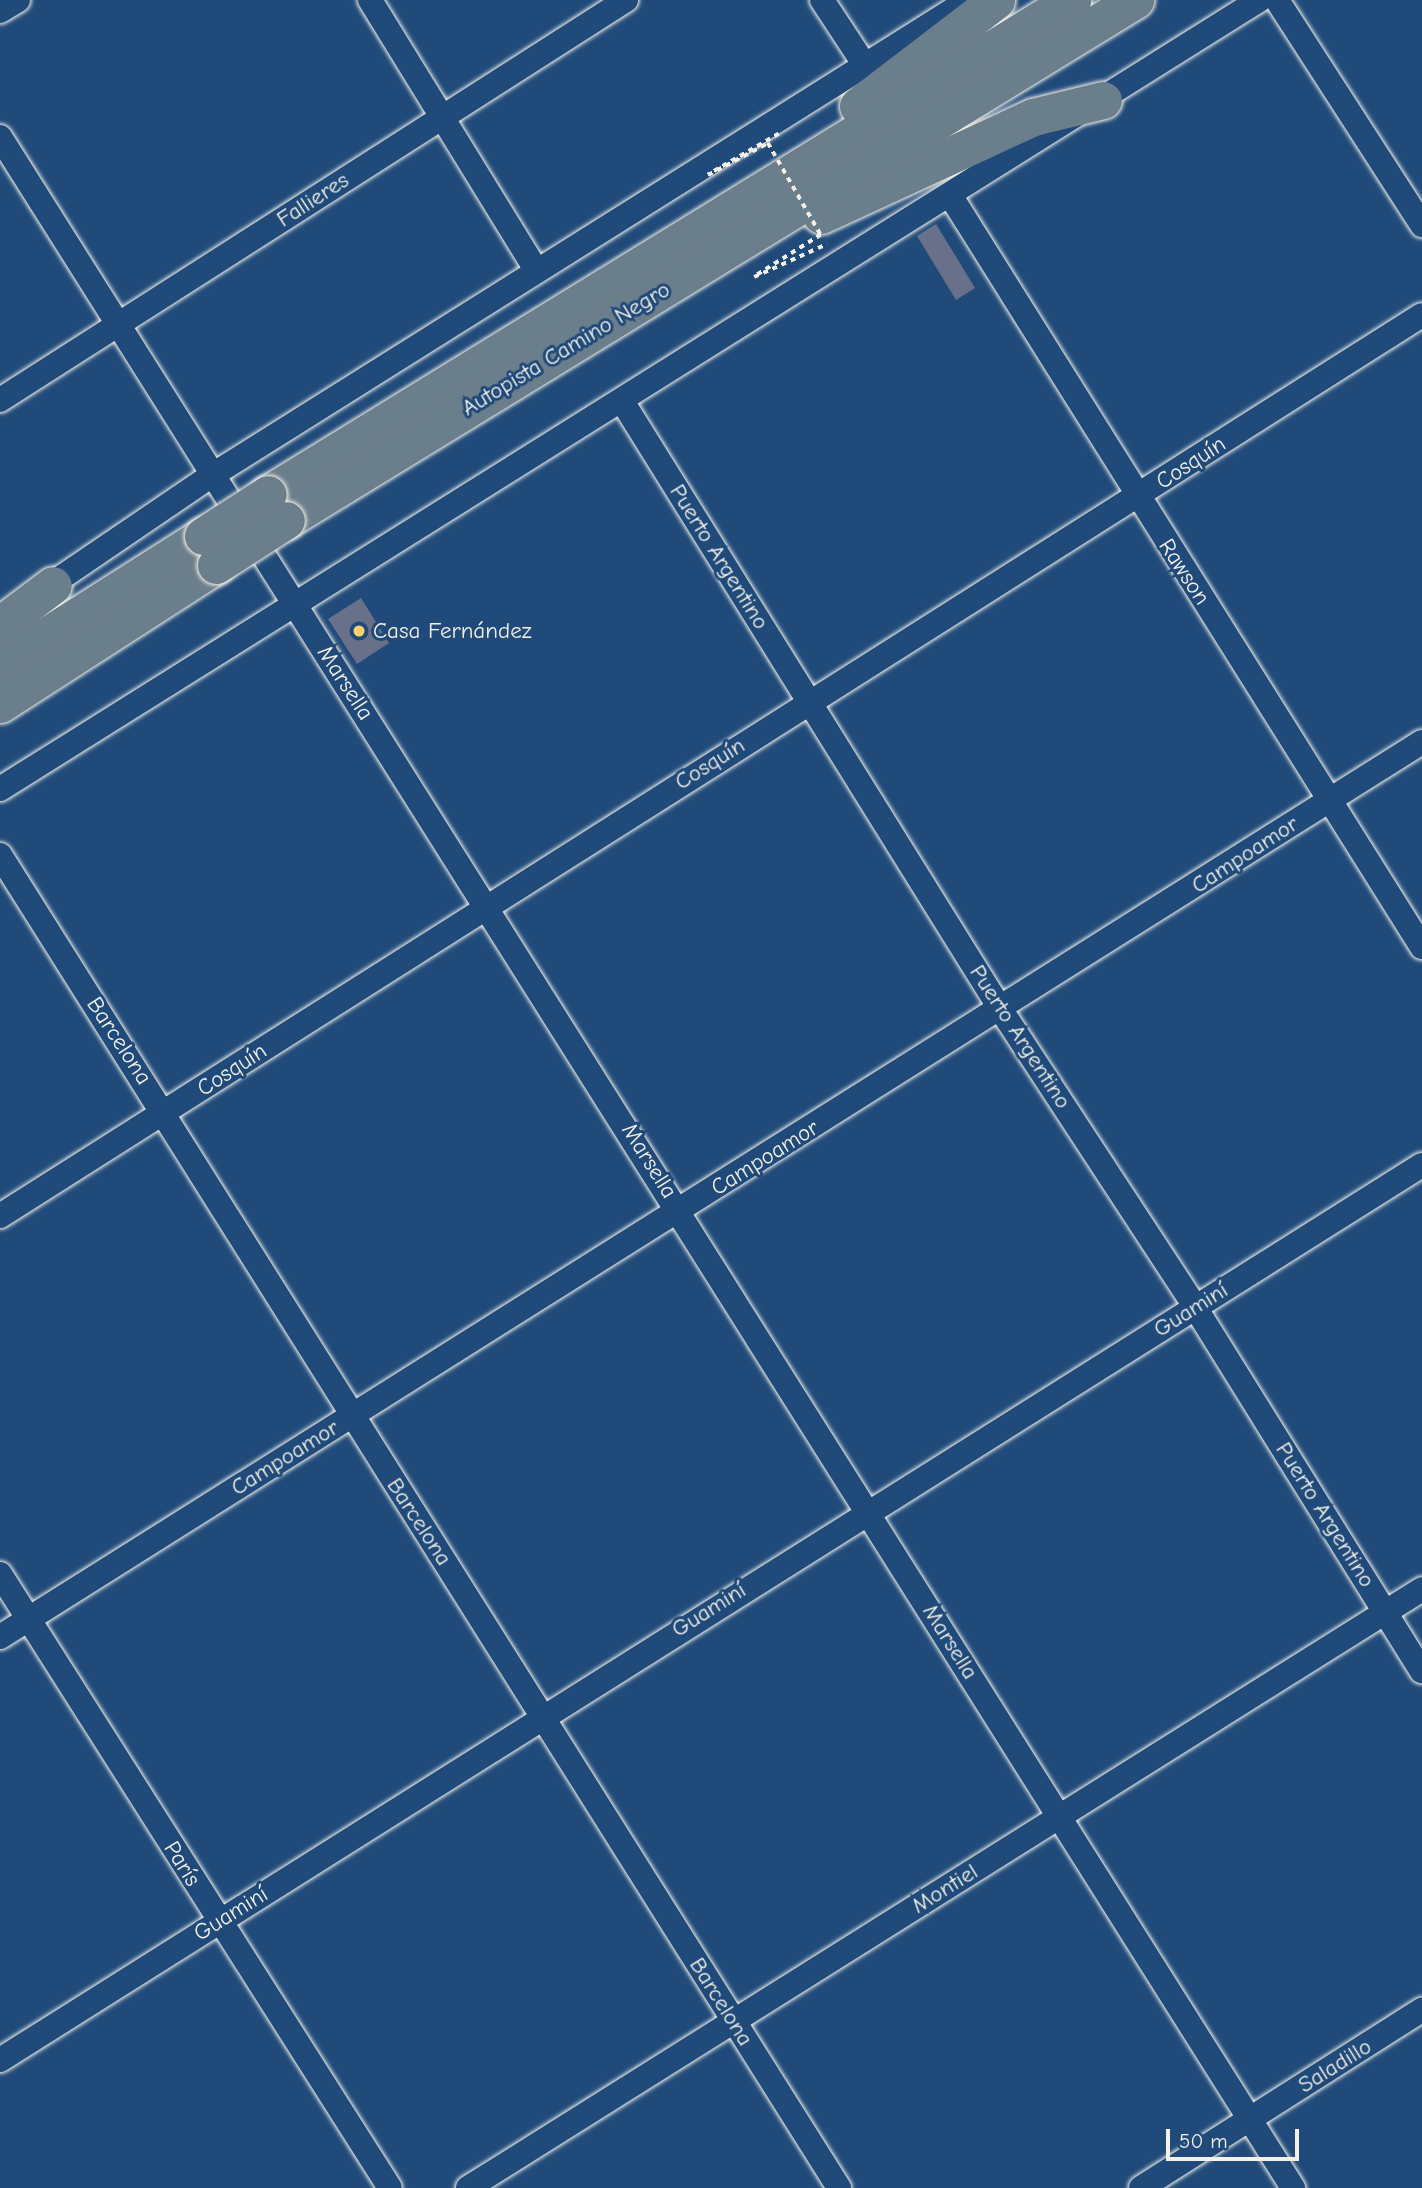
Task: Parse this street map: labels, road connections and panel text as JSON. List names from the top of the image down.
{
  "streets": {
    "highway": ["Autopista Camino Negro"],
    "street": [
      "Fallieres",
      "Cosquín",
      "Puerto Argentino",
      "Rawson",
      "Marsella",
      "Campoamor",
      "Barcelona",
      "Guaminí",
      "París",
      "Montiel",
      "Saladillo"
    ]
  },
  "crossings": [
    ["Fallieres", "Marsella"],
    ["Cosquín", "Puerto Argentino"],
    ["Cosquín", "Rawson"],
    ["Cosquín", "Marsella"],
    ["Cosquín", "Barcelona"],
    ["Puerto Argentino", "Campoamor"],
    ["Puerto Argentino", "Guaminí"],
    ["Puerto Argentino", "Montiel"],
    ["Rawson", "Campoamor"],
    ["Marsella", "Campoamor"],
    ["Marsella", "Guaminí"],
    ["Marsella", "Montiel"],
    ["Marsella", "Saladillo"],
    ["Campoamor", "Barcelona"],
    ["Campoamor", "París"],
    ["Barcelona", "Guaminí"],
    ["Barcelona", "Montiel"],
    ["Guaminí", "París"]
  ],
  "places": ["Casa Fernández"],
  "scale_bar": "50 m"
}
